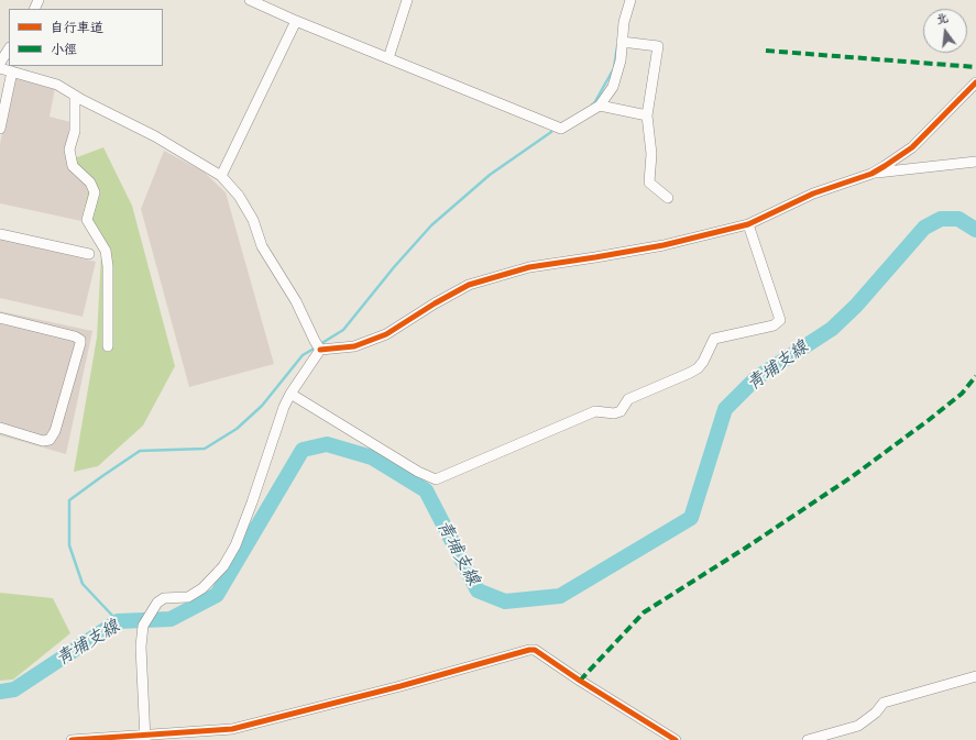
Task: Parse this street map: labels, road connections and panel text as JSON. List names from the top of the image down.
{
  "water": ["青埔支線"],
  "legend": ["自行車道", "小徑"],
  "north": "top"
}
